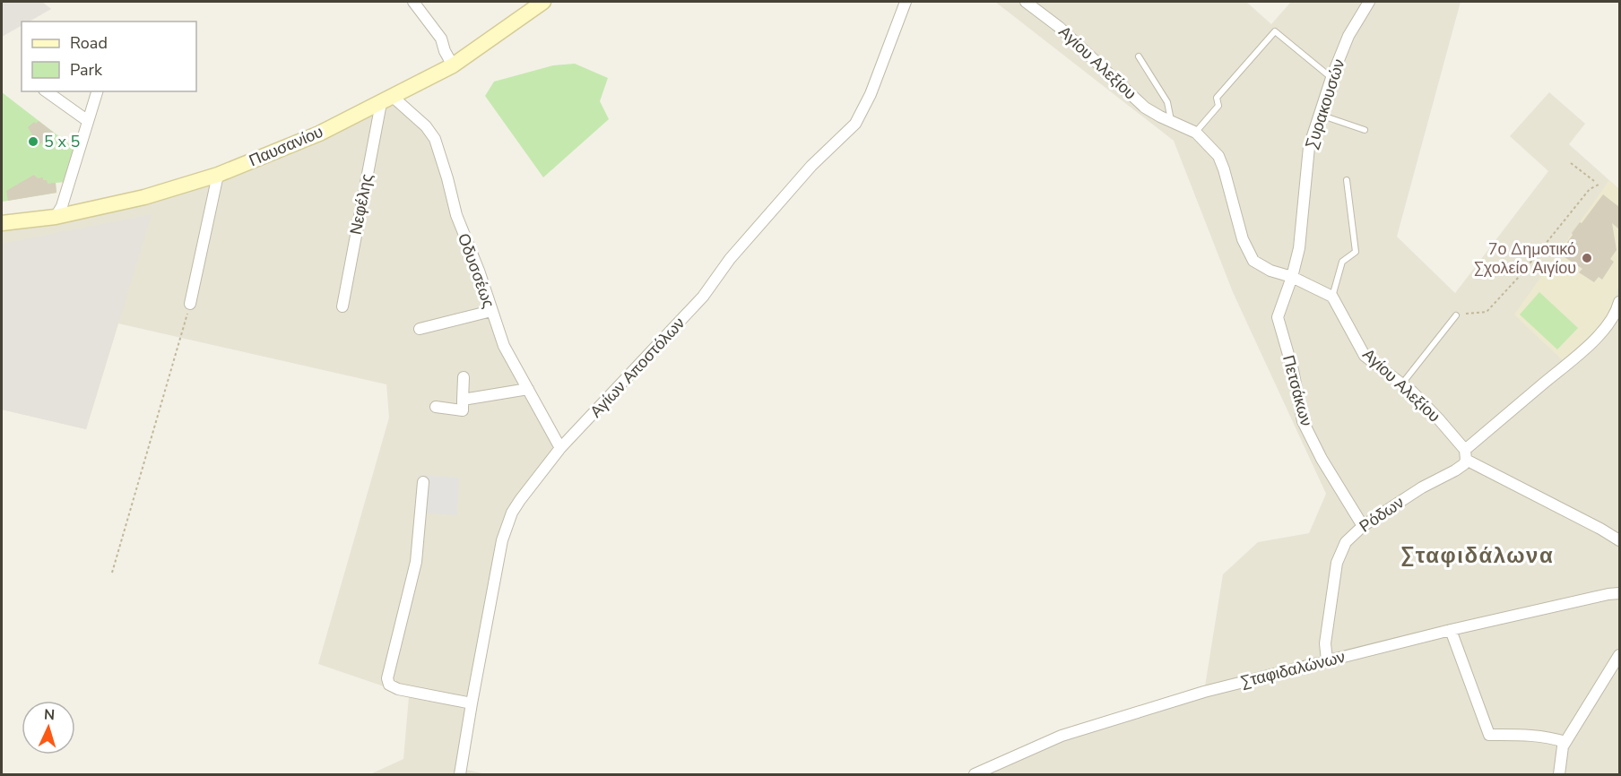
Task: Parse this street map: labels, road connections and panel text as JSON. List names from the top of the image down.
{
  "streets": {
    "street": [
      "Αγίου Αλεξίου",
      "Συρακουσών",
      "Παυσανίου",
      "Νεφέλης",
      "Οδυσσέως",
      "Αγίων Αποστόλων",
      "Πετσάκων",
      "Ρόδων",
      "Σταφιδαλώνων"
    ]
  },
  "crossings": [
    ["Αγίου Αλεξίου", "Συρακουσών"],
    ["Αγίου Αλεξίου", "Πετσάκων"],
    ["Αγίου Αλεξίου", "Ρόδων"],
    ["Συρακουσών", "Πετσάκων"],
    ["Παυσανίου", "Νεφέλης"],
    ["Παυσανίου", "Οδυσσέως"],
    ["Νεφέλης", "Οδυσσέως"],
    ["Οδυσσέως", "Αγίων Αποστόλων"],
    ["Πετσάκων", "Ρόδων"],
    ["Ρόδων", "Σταφιδαλώνων"]
  ],
  "districts": ["Σταφιδάλωνα"],
  "places": ["5 x 5", "7ο Δημοτικό Σχολείο Αιγίου"],
  "legend": ["Road", "Park"],
  "north": "top"
}
